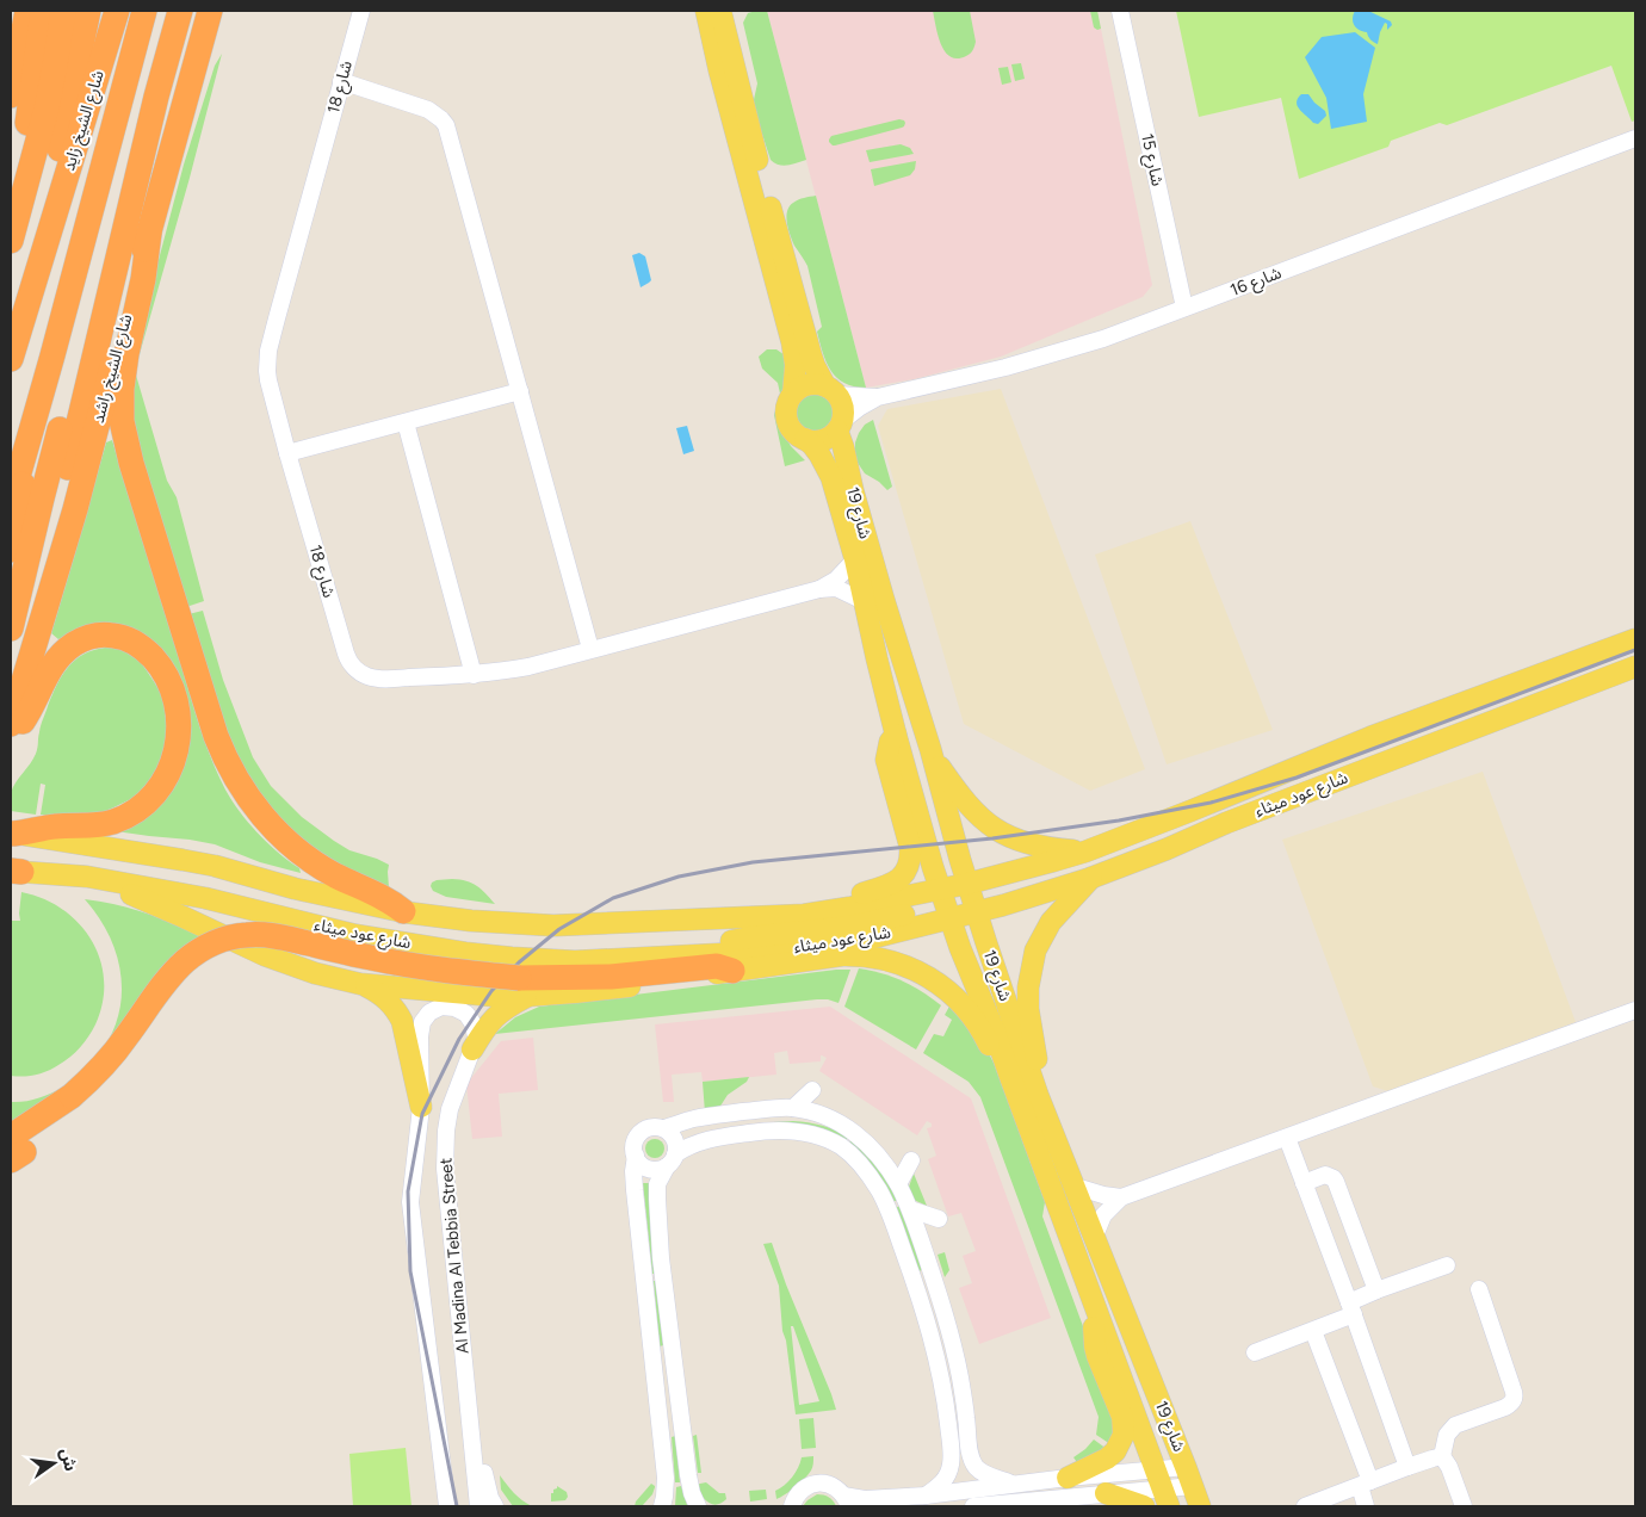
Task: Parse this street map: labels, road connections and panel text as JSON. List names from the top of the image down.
{
  "streets": {
    "highway": ["شارع الشيخ زايد", "شارع الشيخ راشد"],
    "main road": ["شارع 19", "شارع عود ميثاء"],
    "street": [
      "شارع 18",
      "شارع 15",
      "شارع 16",
      "Al Madina Al Tebbia Street"
    ]
  },
  "crossings": [
    ["شارع 18", "شارع 19"],
    ["شارع 15", "شارع 16"],
    ["شارع 16", "شارع 19"],
    ["شارع 19", "شارع عود ميثاء"]
  ],
  "north": "right"
}
